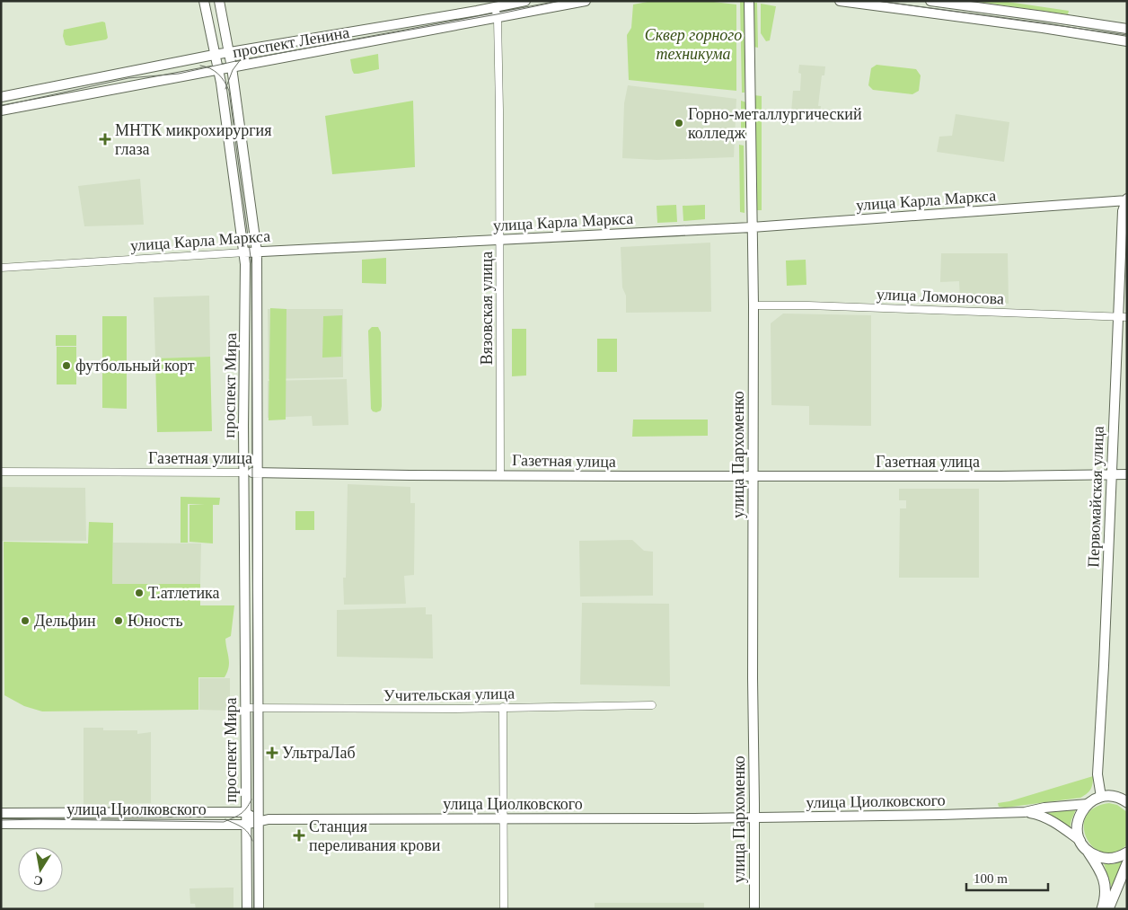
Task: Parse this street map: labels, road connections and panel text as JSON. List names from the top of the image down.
{
  "streets": {
    "main road": [
      "проспект Ленина",
      "улица Карла Маркса",
      "проспект Мира",
      "улица Пархоменко",
      "Газетная улица",
      "Первомайская улица",
      "улица Циолковского"
    ],
    "street": ["улица Ломоносова", "Вязовская улица", "Учительская улица"]
  },
  "crossings": [
    ["проспект Ленина", "Вязовская улица"],
    ["проспект Ленина", "проспект Мира"],
    ["улица Карла Маркса", "Вязовская улица"],
    ["улица Карла Маркса", "проспект Мира"],
    ["улица Карла Маркса", "улица Пархоменко"],
    ["улица Карла Маркса", "Первомайская улица"],
    ["улица Ломоносова", "улица Пархоменко"],
    ["улица Ломоносова", "Первомайская улица"],
    ["Вязовская улица", "Газетная улица"],
    ["проспект Мира", "Газетная улица"],
    ["проспект Мира", "Учительская улица"],
    ["проспект Мира", "улица Циолковского"],
    ["улица Пархоменко", "Газетная улица"],
    ["улица Пархоменко", "улица Циолковского"],
    ["Газетная улица", "Первомайская улица"]
  ],
  "parks": ["Сквер горного техникума"],
  "places": {
    "other": [
      "Горно-металлургический колледж",
      "футбольный корт",
      "Т.атлетика",
      "Дельфин",
      "Юность"
    ],
    "health": ["МНТК микрохирургия глаза", "УльтраЛаб", "Станция переливания крови"]
  },
  "scale_bar": "100 m",
  "north": "bottom"
}
